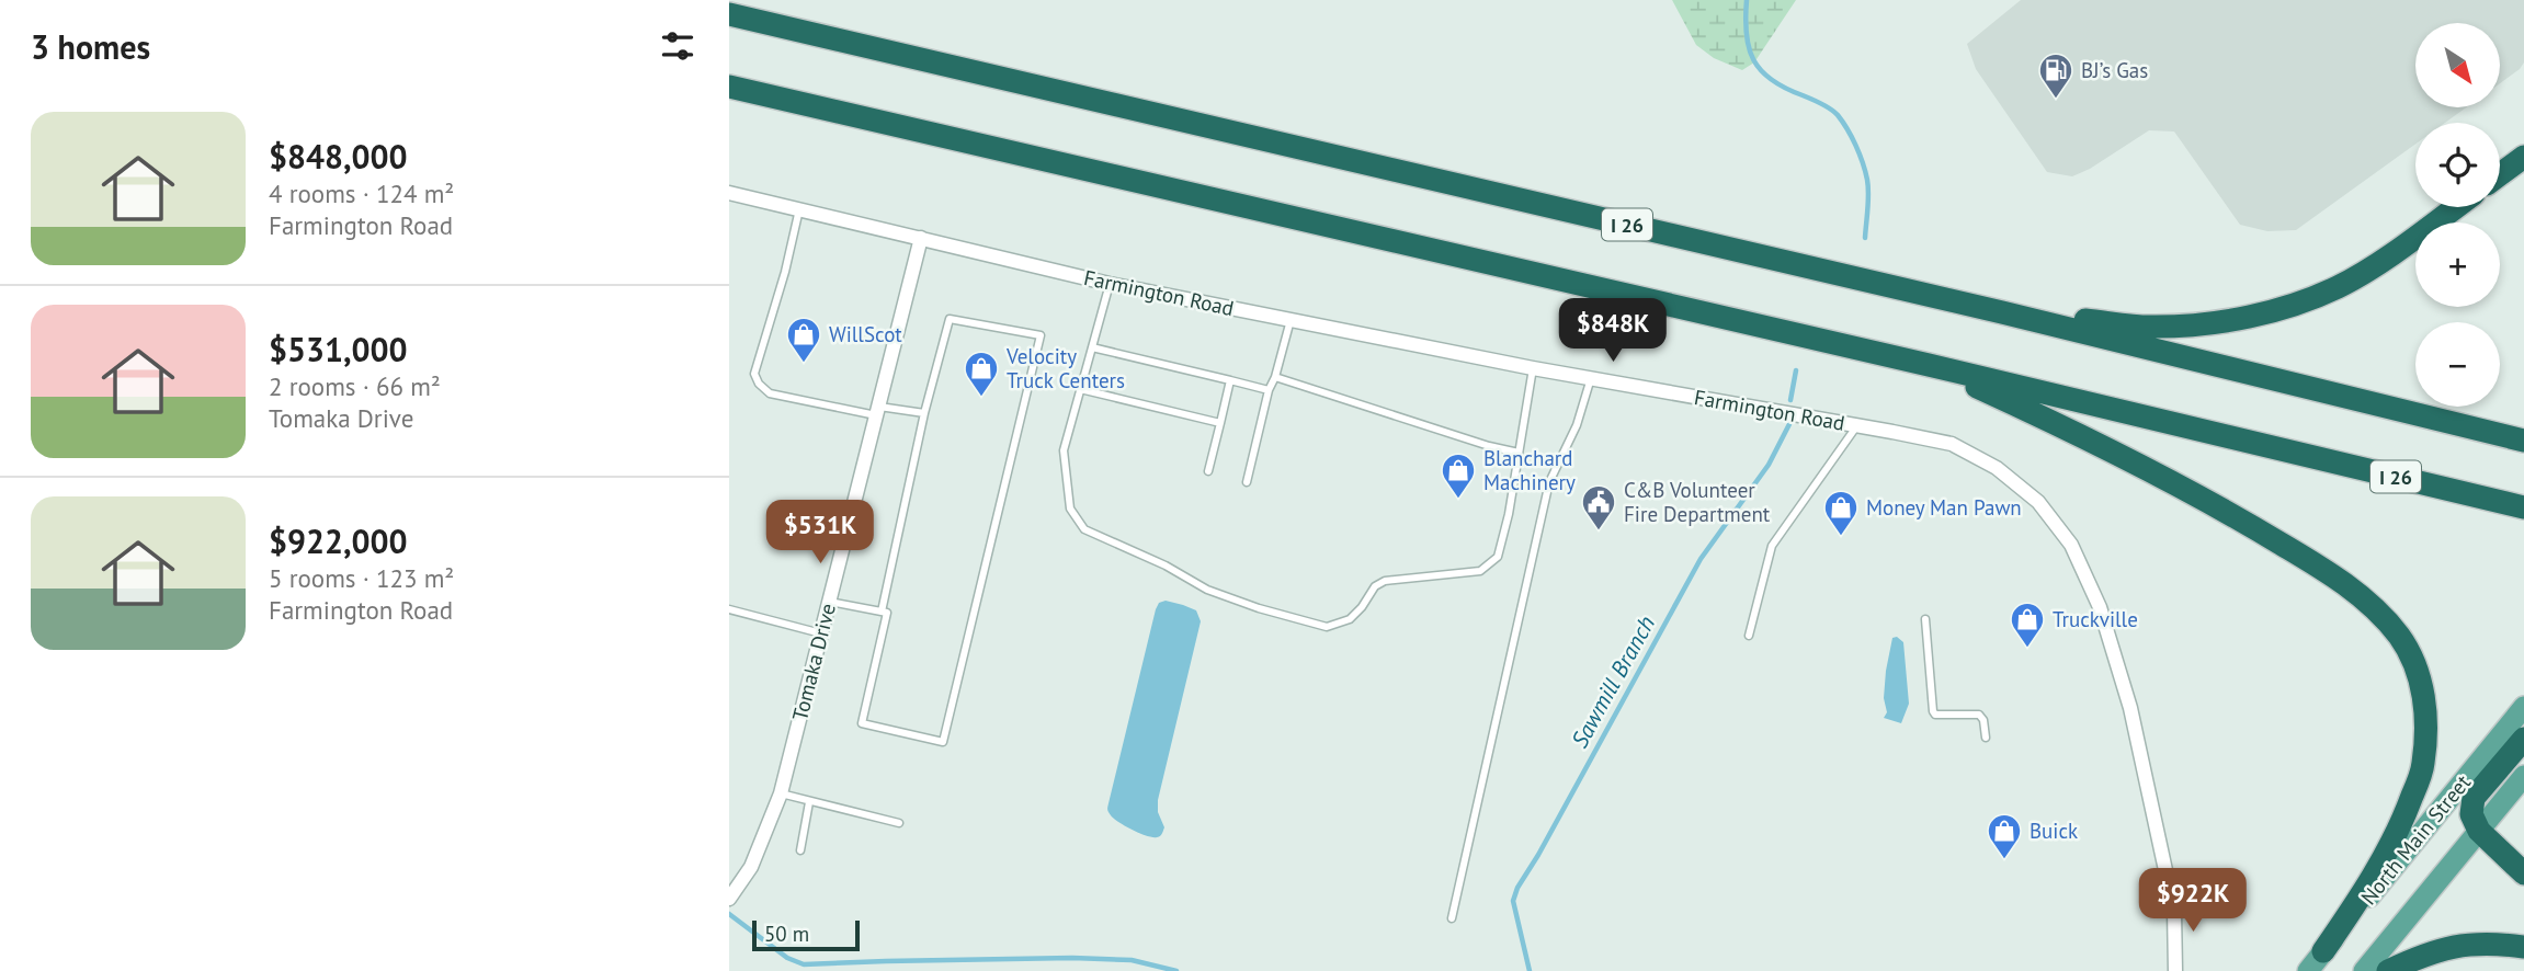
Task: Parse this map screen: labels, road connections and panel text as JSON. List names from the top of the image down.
{
  "streets": {
    "highway": ["I 26"],
    "main road": ["North Main Street"],
    "street": ["Farmington Road", "Tomaka Drive"]
  },
  "crossings": [
    ["Farmington Road", "Tomaka Drive"]
  ],
  "water": ["Sawmill Branch"],
  "places": {
    "fuel station": ["BJ’s Gas"],
    "shop": [
      "WillScot",
      "Velocity Truck Centers",
      "Blanchard Machinery",
      "Money Man Pawn",
      "Truckville",
      "Buick"
    ],
    "public building": ["C&B Volunteer Fire Department"]
  },
  "scale_bar": "50 m",
  "north": "bottom right",
  "page": {
    "heading": "3 homes",
    "map_buttons": ["+", "−"],
    "list": [
      {
        "name": "$848,000",
        "note": "4 rooms · 124 m² · Farmington Road"
      },
      {
        "name": "$531,000",
        "note": "2 rooms · 66 m² · Tomaka Drive"
      },
      {
        "name": "$922,000",
        "note": "5 rooms · 123 m² · Farmington Road"
      }
    ],
    "price": ["$848K", "$531K", "$922K"],
    "scale": "50 m"
  }
}
